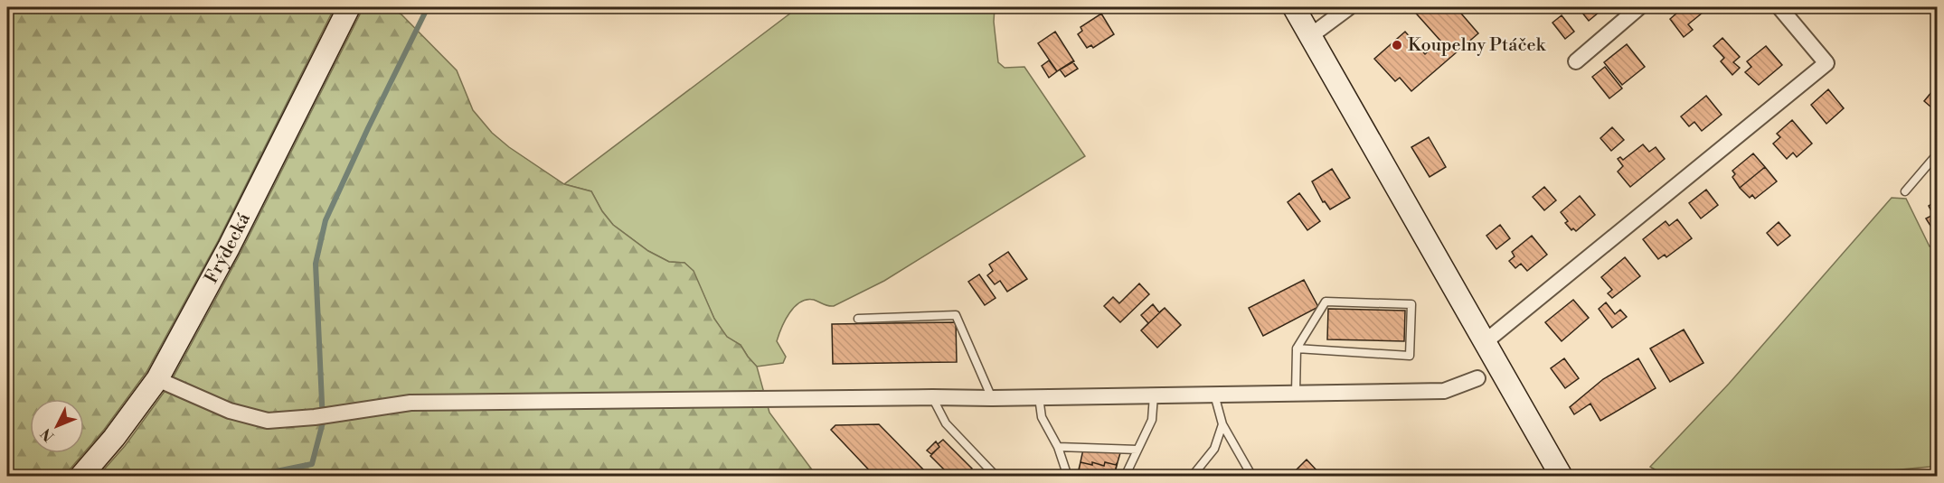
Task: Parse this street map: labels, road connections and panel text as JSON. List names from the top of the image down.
{
  "streets": {
    "main road": ["Frýdecká"]
  },
  "places": ["Koupelny Ptáček"],
  "north": "bottom left"
}
